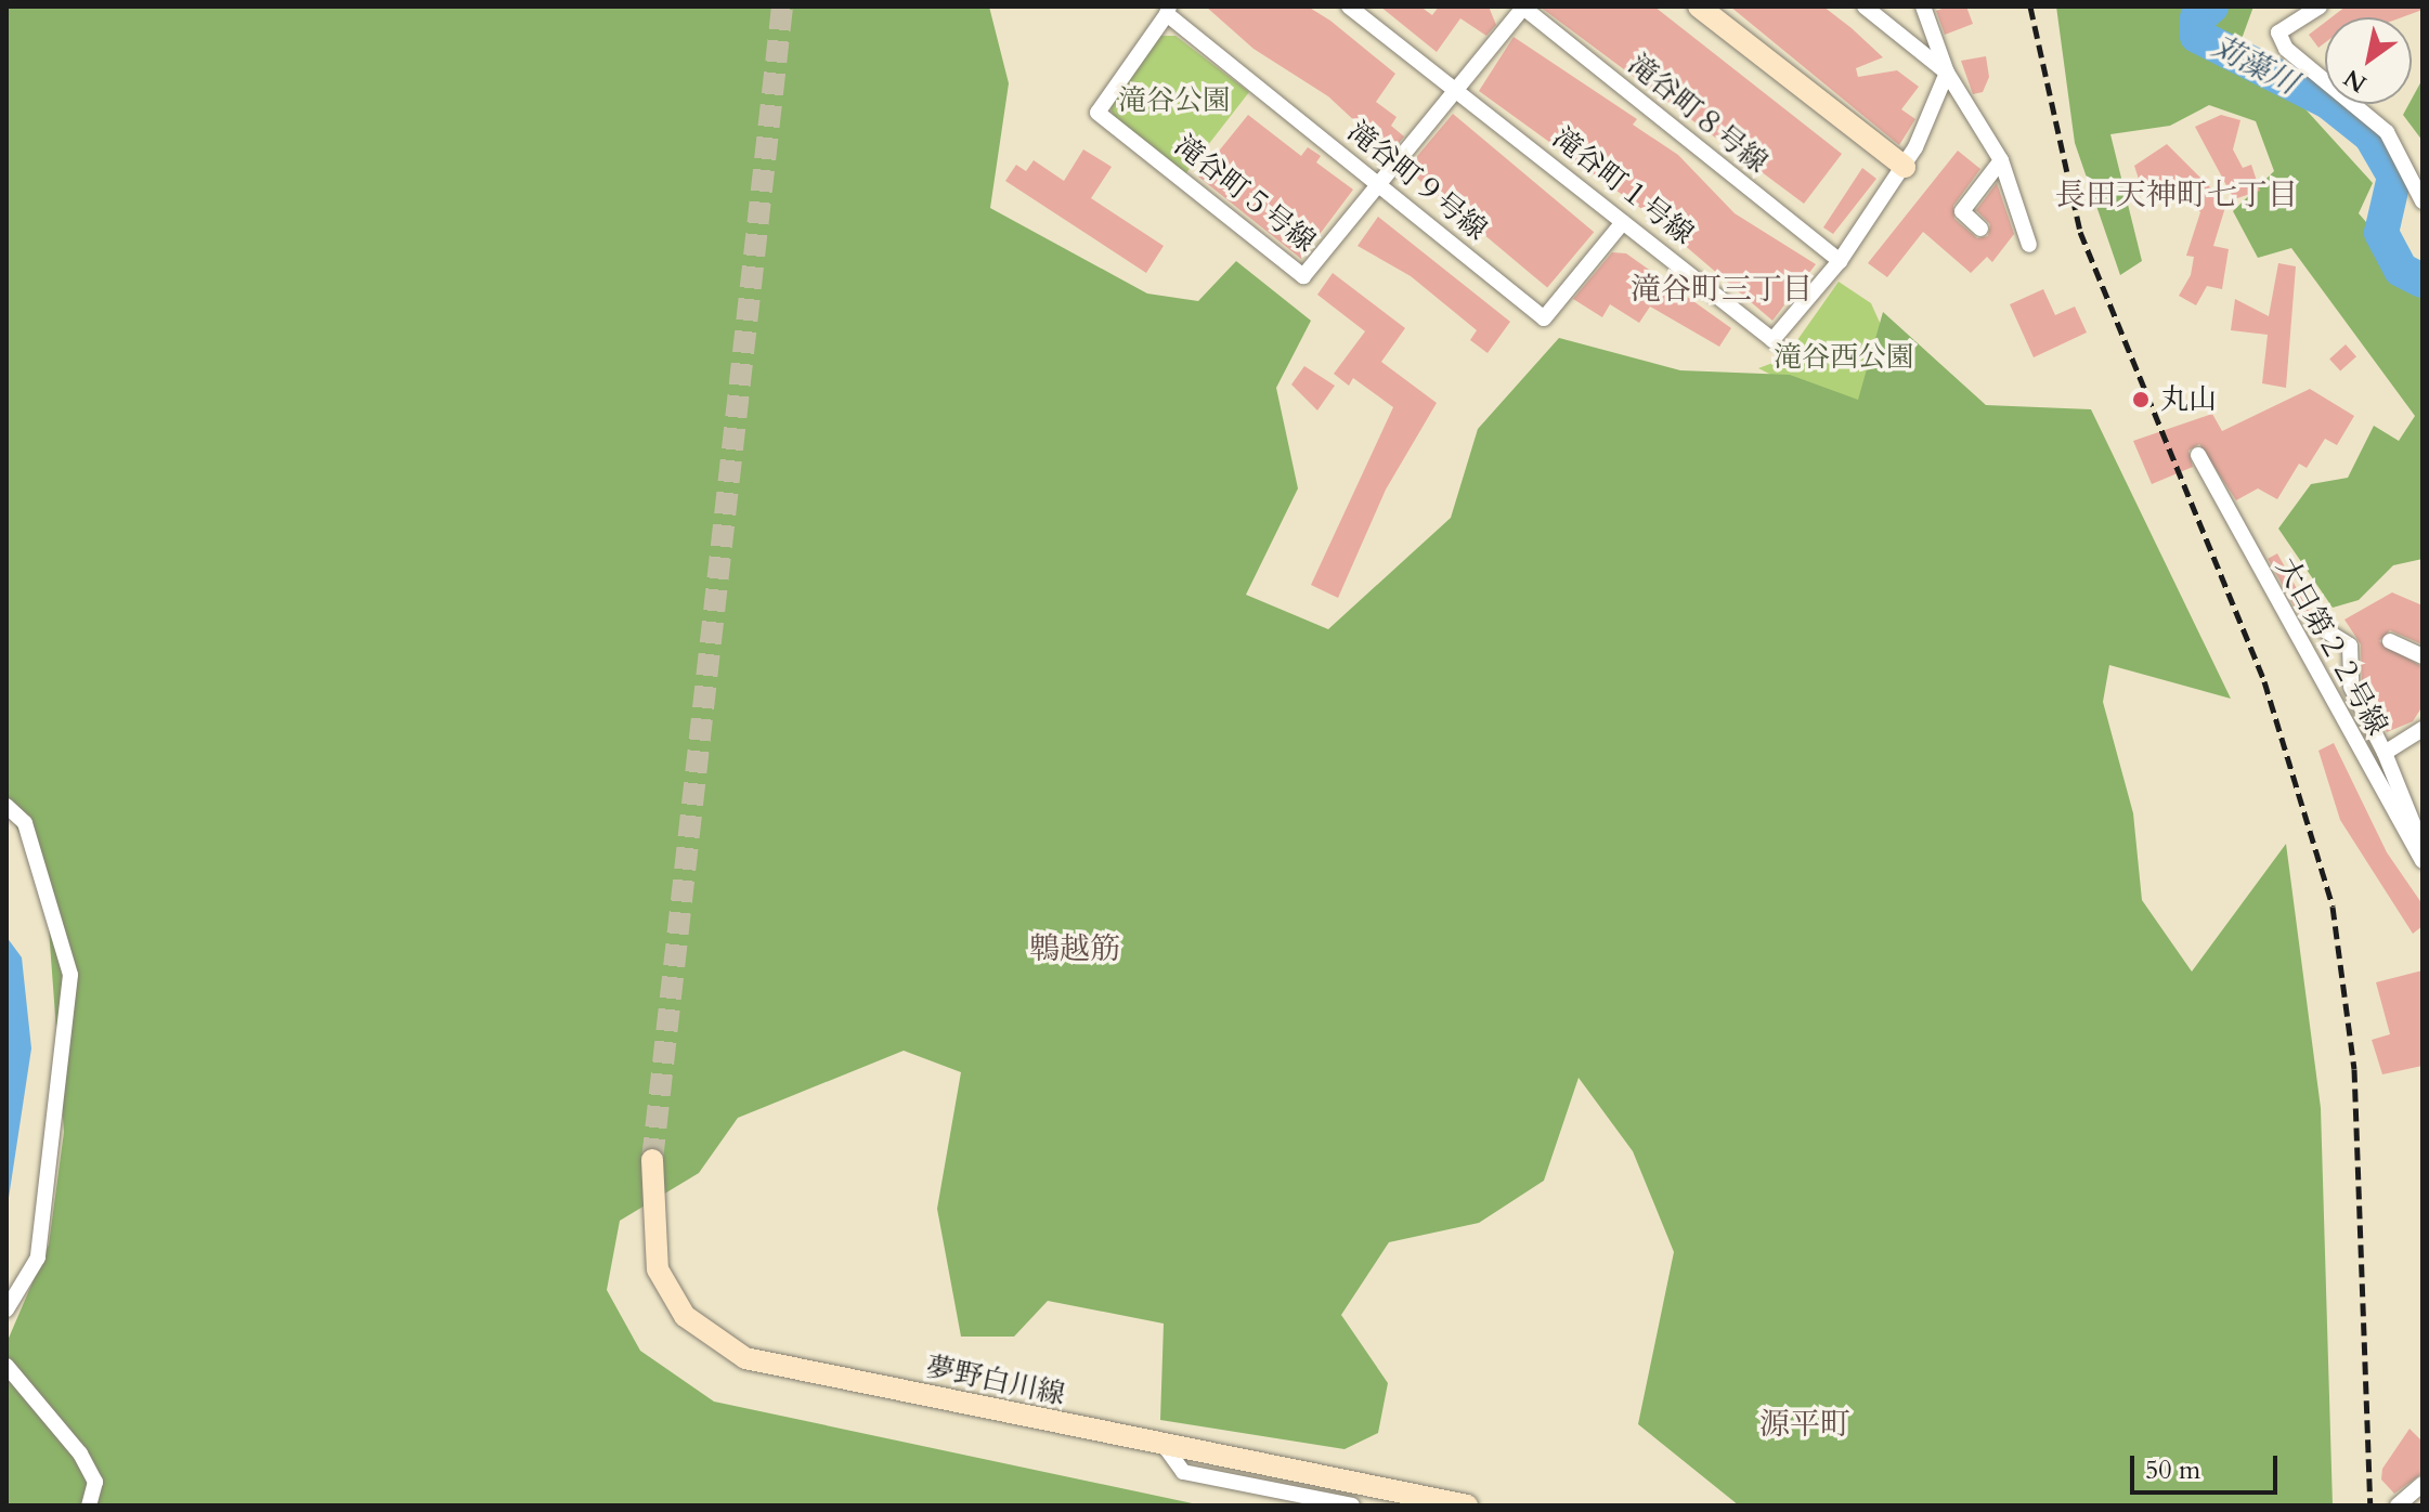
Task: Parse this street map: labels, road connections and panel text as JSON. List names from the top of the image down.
{
  "streets": {
    "street": [
      "滝谷町８号線",
      "滝谷町９号線",
      "滝谷町１号線",
      "滝谷町５号線",
      "大日第２２号線",
      "夢野白川線"
    ]
  },
  "crossings": [
    ["滝谷町８号線", "滝谷町１号線"],
    ["滝谷町８号線", "滝谷町５号線"],
    ["滝谷町９号線", "滝谷町１号線"],
    ["滝谷町９号線", "滝谷町５号線"],
    ["滝谷町１号線", "滝谷町５号線"]
  ],
  "districts": [
    "長田天神町七丁目",
    "滝谷町三丁目",
    "鵯越筋",
    "源平町"
  ],
  "water": ["苅藻川"],
  "parks": ["滝谷公園", "滝谷西公園"],
  "places": ["丸山"],
  "scale_bar": "50 m",
  "north": "bottom left"
}
